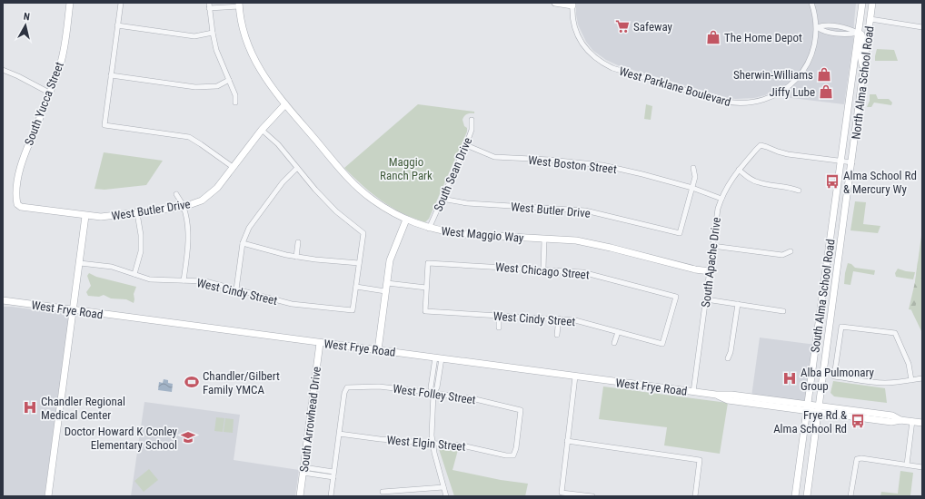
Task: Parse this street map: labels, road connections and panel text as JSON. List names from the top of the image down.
{
  "streets": {
    "street": [
      "North Alma School Road",
      "West Parklane Boulevard",
      "South Yucca Street",
      "West Boston Street",
      "South Sean Drive",
      "West Butler Drive",
      "West Maggio Way",
      "South Apache Drive",
      "West Chicago Street",
      "West Cindy Street",
      "South Alma School Road",
      "West Frye Road",
      "West Folley Street",
      "South Arrowhead Drive",
      "West Elgin Street"
    ]
  },
  "crossings": [
    ["North Alma School Road", "South Apache Drive"],
    ["North Alma School Road", "South Alma School Road"],
    ["South Yucca Street", "West Butler Drive"],
    ["West Boston Street", "South Sean Drive"],
    ["West Boston Street", "West Butler Drive"],
    ["West Boston Street", "South Apache Drive"],
    ["South Sean Drive", "West Butler Drive"],
    ["South Sean Drive", "West Maggio Way"],
    ["West Butler Drive", "West Maggio Way"],
    ["West Maggio Way", "South Apache Drive"],
    ["South Apache Drive", "South Alma School Road"],
    ["South Apache Drive", "West Frye Road"],
    ["West Chicago Street", "West Cindy Street"],
    ["South Alma School Road", "West Frye Road"],
    ["West Frye Road", "South Arrowhead Drive"],
    ["West Folley Street", "West Elgin Street"]
  ],
  "parks": ["Maggio Ranch Park"],
  "places": {
    "supermarket": ["Safeway"],
    "shop": ["The Home Depot", "Sherwin-Williams", "Jiffy Lube"],
    "bus stop": ["Alma School Rd & Mercury Wy", "Frye Rd & Alma School Rd"],
    "hospital": ["Alba Pulmonary Group", "Chandler Regional Medical Center"],
    "sports": ["Chandler/Gilbert Family YMCA"],
    "school or university": ["Doctor Howard K Conley Elementary School"]
  },
  "north": "top"
}
